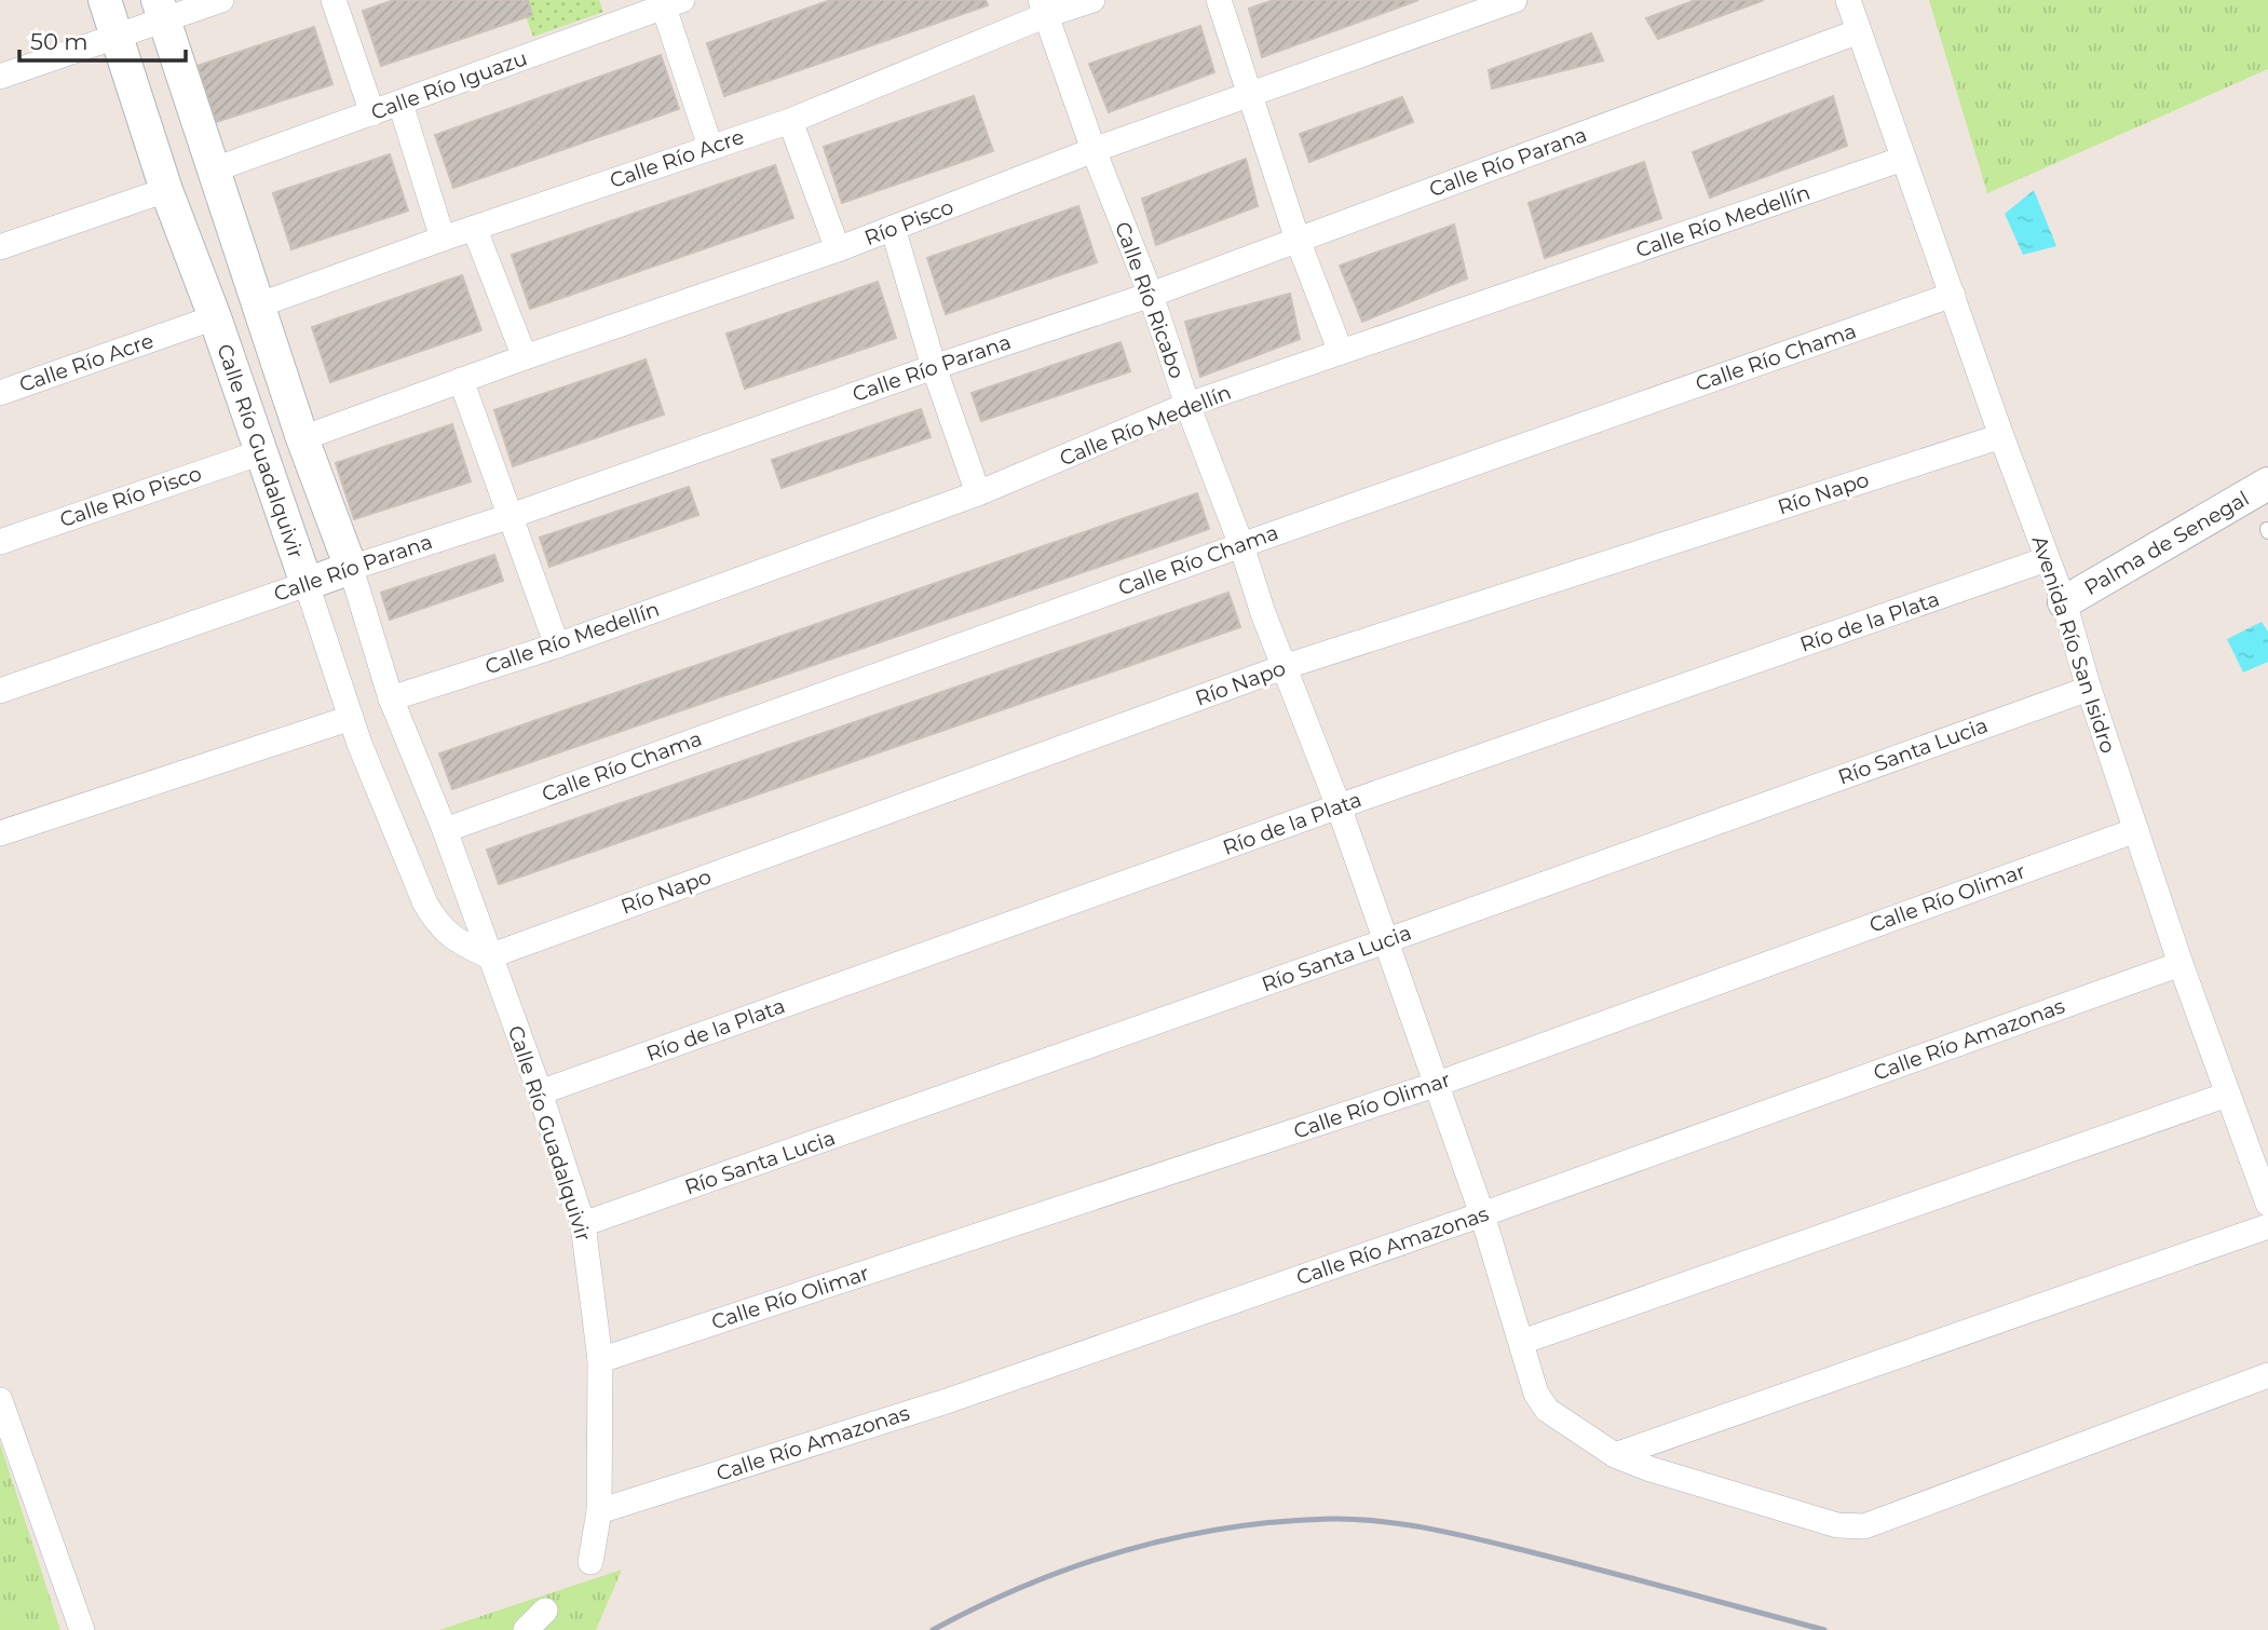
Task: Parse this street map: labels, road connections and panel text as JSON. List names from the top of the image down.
{
  "streets": {
    "street": [
      "Calle Río Iguazu",
      "Calle Río Acre",
      "Calle Río Parana",
      "Calle Río Medellín",
      "Río Pisco",
      "Calle Río Ricabo",
      "Calle Río Chama",
      "Calle Río Guadalquivir",
      "Río Napo",
      "Calle Río Pisco",
      "Palma de Senegal",
      "Río de la Plata",
      "Avenida Río San Isidro",
      "Río Santa Lucia",
      "Calle Río Olimar",
      "Calle Río Amazonas"
    ]
  },
  "crossings": [
    ["Calle Río Iguazu", "Calle Río Guadalquivir"],
    ["Calle Río Acre", "Calle Río Ricabo"],
    ["Calle Río Acre", "Calle Río Guadalquivir"],
    ["Calle Río Parana", "Calle Río Ricabo"],
    ["Calle Río Parana", "Calle Río Guadalquivir"],
    ["Calle Río Parana", "Avenida Río San Isidro"],
    ["Calle Río Medellín", "Calle Río Ricabo"],
    ["Calle Río Medellín", "Calle Río Guadalquivir"],
    ["Calle Río Medellín", "Avenida Río San Isidro"],
    ["Río Pisco", "Calle Río Ricabo"],
    ["Río Pisco", "Calle Río Guadalquivir"],
    ["Calle Río Ricabo", "Calle Río Chama"],
    ["Calle Río Ricabo", "Río Napo"],
    ["Calle Río Ricabo", "Río de la Plata"],
    ["Calle Río Ricabo", "Río Santa Lucia"],
    ["Calle Río Ricabo", "Calle Río Olimar"],
    ["Calle Río Ricabo", "Calle Río Amazonas"],
    ["Calle Río Chama", "Calle Río Guadalquivir"],
    ["Calle Río Chama", "Avenida Río San Isidro"],
    ["Calle Río Guadalquivir", "Río Napo"],
    ["Calle Río Guadalquivir", "Calle Río Pisco"],
    ["Calle Río Guadalquivir", "Río de la Plata"],
    ["Calle Río Guadalquivir", "Río Santa Lucia"],
    ["Calle Río Guadalquivir", "Calle Río Olimar"],
    ["Calle Río Guadalquivir", "Calle Río Amazonas"],
    ["Río Napo", "Avenida Río San Isidro"],
    ["Palma de Senegal", "Avenida Río San Isidro"],
    ["Río de la Plata", "Avenida Río San Isidro"],
    ["Avenida Río San Isidro", "Río Santa Lucia"],
    ["Avenida Río San Isidro", "Calle Río Olimar"],
    ["Avenida Río San Isidro", "Calle Río Amazonas"]
  ],
  "scale_bar": "50 m"
}
